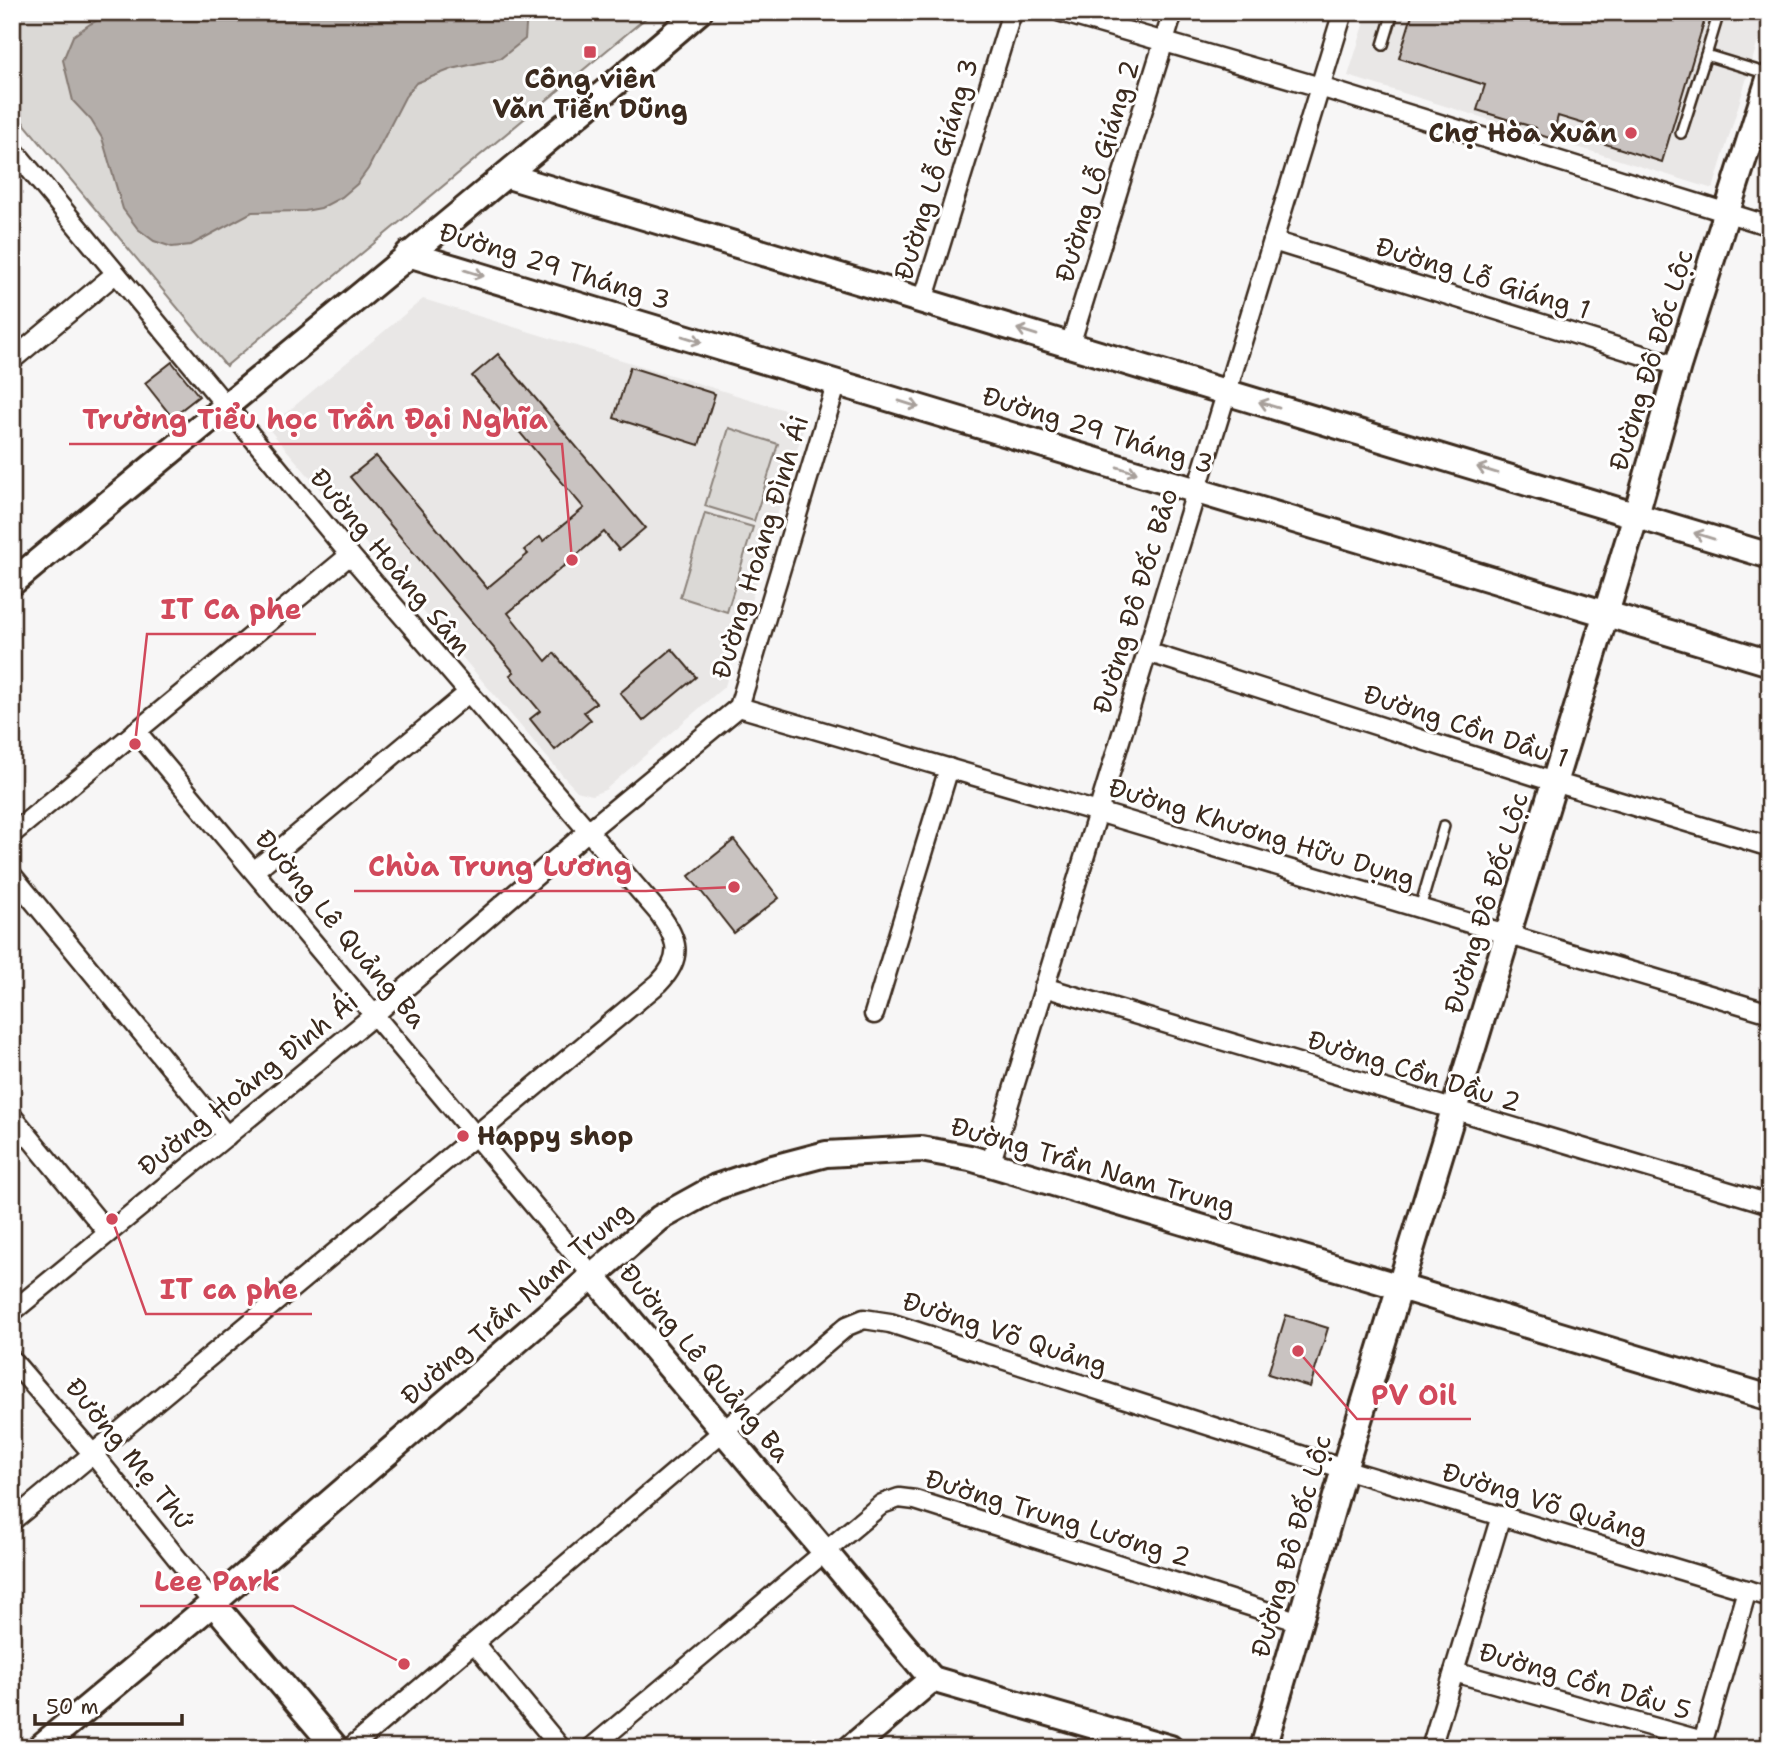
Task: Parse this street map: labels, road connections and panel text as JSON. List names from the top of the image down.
{
  "streets": {
    "street": [
      "Đường Lỗ Giáng 3",
      "Đường Lỗ Giáng 2",
      "Đường 29 Tháng 3",
      "Đường Lỗ Giáng 1",
      "Đường Đô Đốc Lộc",
      "Đường Hoàng Đình Ái",
      "Đường Hoàng Sâm",
      "Đường Đô Đốc Bảo",
      "Đường Cồn Dầu 1",
      "Đường Khương Hữu Dụng",
      "Đường Lê Quảng Ba",
      "Đường Cồn Dầu 2",
      "Đường Trần Nam Trung",
      "Đường Võ Quảng",
      "Đường Mẹ Thứ",
      "Đường Trung Lương 2",
      "Đường Cồn Dầu 5"
    ]
  },
  "crossings": [
    ["Đường 29 Tháng 3", "Đường Đô Đốc Lộc"],
    ["Đường 29 Tháng 3", "Đường Hoàng Đình Ái"],
    ["Đường 29 Tháng 3", "Đường Đô Đốc Bảo"],
    ["Đường Lỗ Giáng 1", "Đường Đô Đốc Lộc"],
    ["Đường Lỗ Giáng 1", "Đường Đô Đốc Bảo"],
    ["Đường Đô Đốc Lộc", "Đường Cồn Dầu 1"],
    ["Đường Đô Đốc Lộc", "Đường Khương Hữu Dụng"],
    ["Đường Đô Đốc Lộc", "Đường Cồn Dầu 2"],
    ["Đường Đô Đốc Lộc", "Đường Trần Nam Trung"],
    ["Đường Đô Đốc Lộc", "Đường Võ Quảng"],
    ["Đường Đô Đốc Lộc", "Đường Trung Lương 2"],
    ["Đường Hoàng Đình Ái", "Đường Hoàng Sâm"],
    ["Đường Hoàng Đình Ái", "Đường Khương Hữu Dụng"],
    ["Đường Hoàng Đình Ái", "Đường Lê Quảng Ba"],
    ["Đường Hoàng Sâm", "Đường Lê Quảng Ba"],
    ["Đường Đô Đốc Bảo", "Đường Cồn Dầu 1"],
    ["Đường Đô Đốc Bảo", "Đường Khương Hữu Dụng"],
    ["Đường Đô Đốc Bảo", "Đường Cồn Dầu 2"],
    ["Đường Đô Đốc Bảo", "Đường Trần Nam Trung"],
    ["Đường Lê Quảng Ba", "Đường Trần Nam Trung"],
    ["Đường Lê Quảng Ba", "Đường Võ Quảng"],
    ["Đường Lê Quảng Ba", "Đường Trung Lương 2"],
    ["Đường Trần Nam Trung", "Đường Mẹ Thứ"]
  ],
  "places": {
    "transit": ["Công viên Văn Tiến Dũng"],
    "other": [
      "Chợ Hòa Xuân",
      "Trường Tiểu học Trần Đại Nghĩa",
      "IT Ca phe",
      "Chùa Trung Lương",
      "Happy shop",
      "IT ca phe",
      "PV Oil",
      "Lee Park"
    ]
  },
  "scale_bar": "50 m"
}
